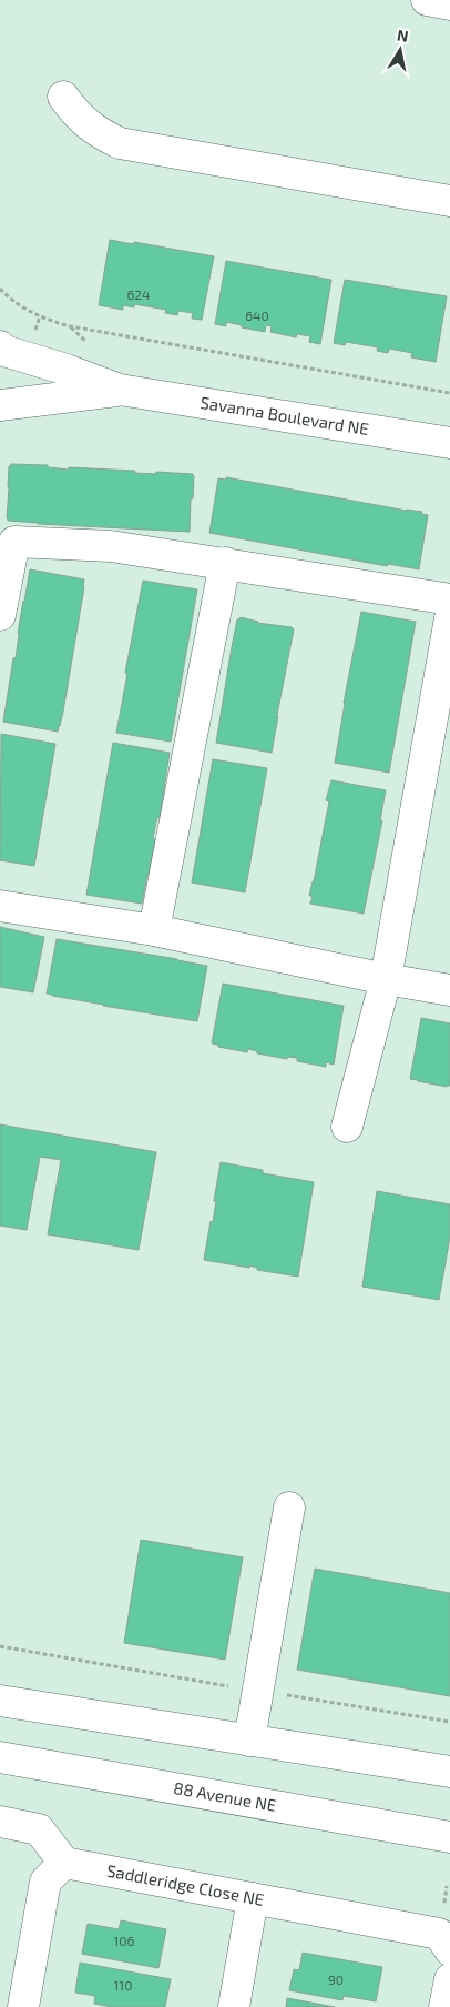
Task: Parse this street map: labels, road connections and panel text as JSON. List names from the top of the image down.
{
  "streets": {
    "street": ["Savanna Boulevard NE", "88 Avenue NE", "Saddleridge Close NE"]
  },
  "house_numbers": [
    "624",
    "640",
    "106",
    "90",
    "110"
  ],
  "north": "top"
}
